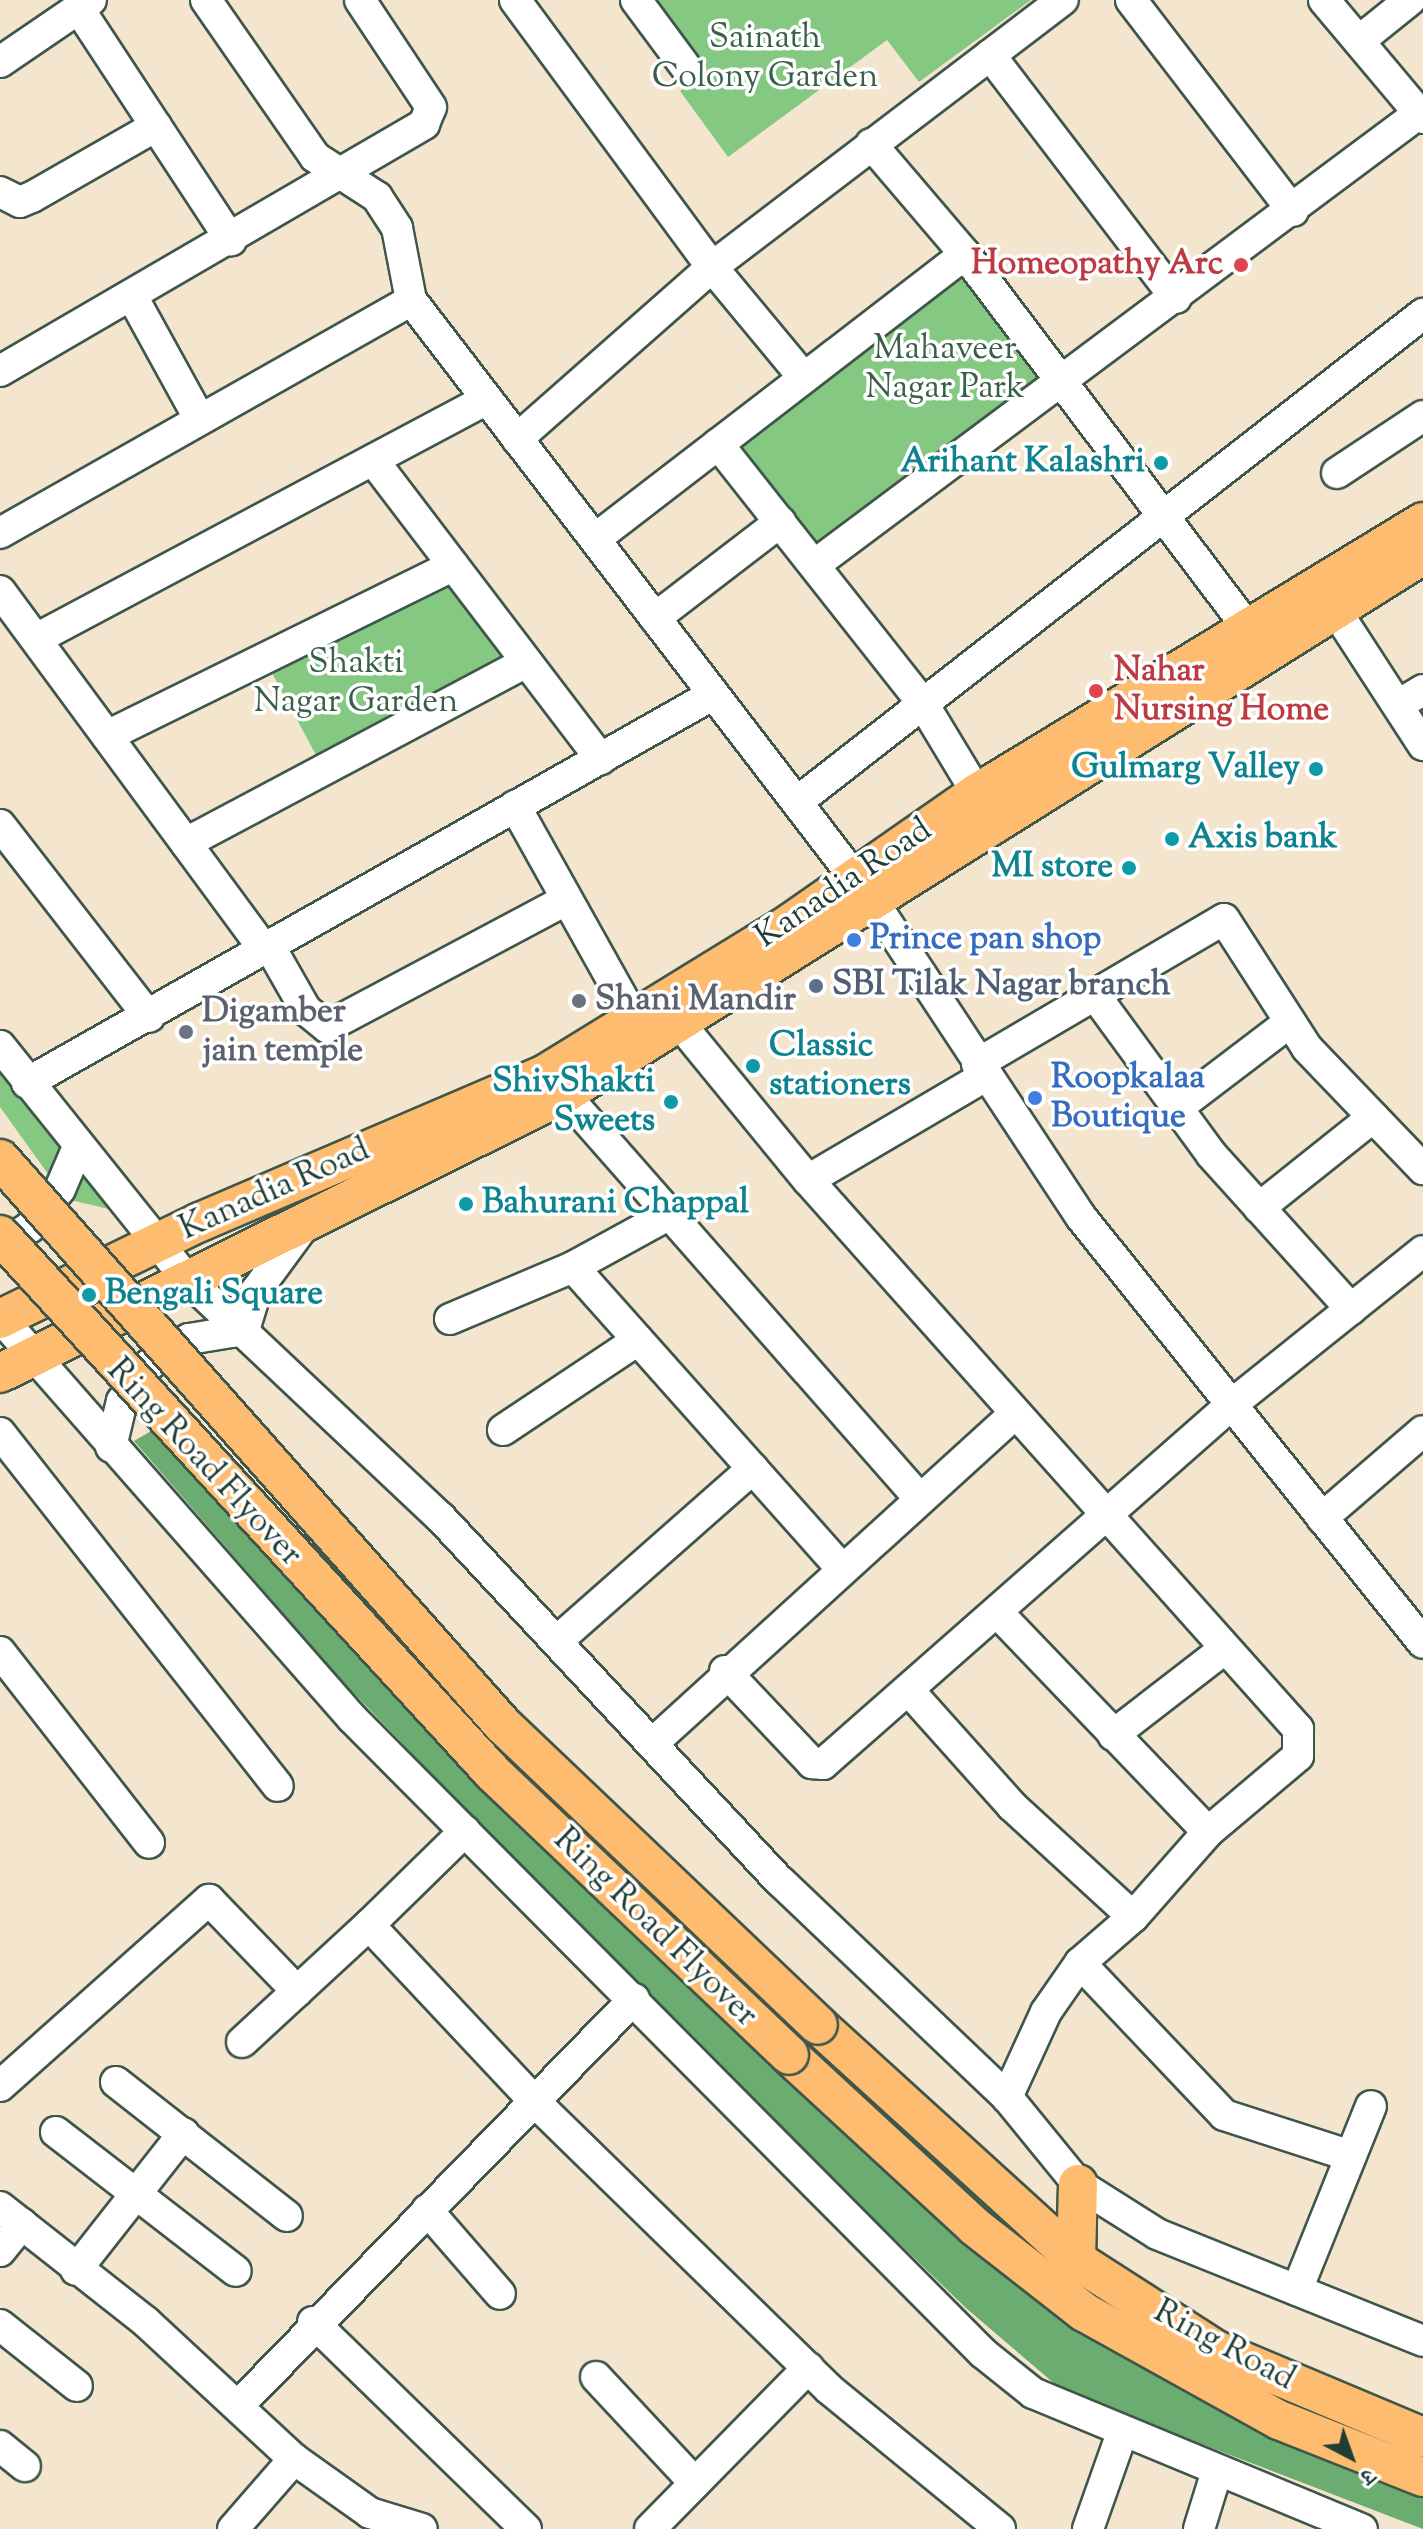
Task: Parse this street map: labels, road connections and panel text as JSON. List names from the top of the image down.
{
  "streets": {
    "main road": ["Kanadia Road", "Ring Road Flyover", "Ring Road"]
  },
  "crossings": [
    ["Ring Road Flyover", "Ring Road"]
  ],
  "parks": ["Sainath Colony Garden", "Mahaveer Nagar Park", "Shakti Nagar Garden"],
  "places": [
    "Homeopathy Arc",
    "Arihant Kalashri",
    "Nahar Nursing Home",
    "Gulmarg Valley",
    "Axis bank",
    "MI store",
    "Prince pan shop",
    "SBI Tilak Nagar branch",
    "Shani Mandir",
    "Digamber jain temple",
    "Classic stationers",
    "Roopkalaa Boutique",
    "ShivShakti Sweets",
    "Bahurani Chappal",
    "Bengali Square"
  ],
  "north": "bottom right"
}
